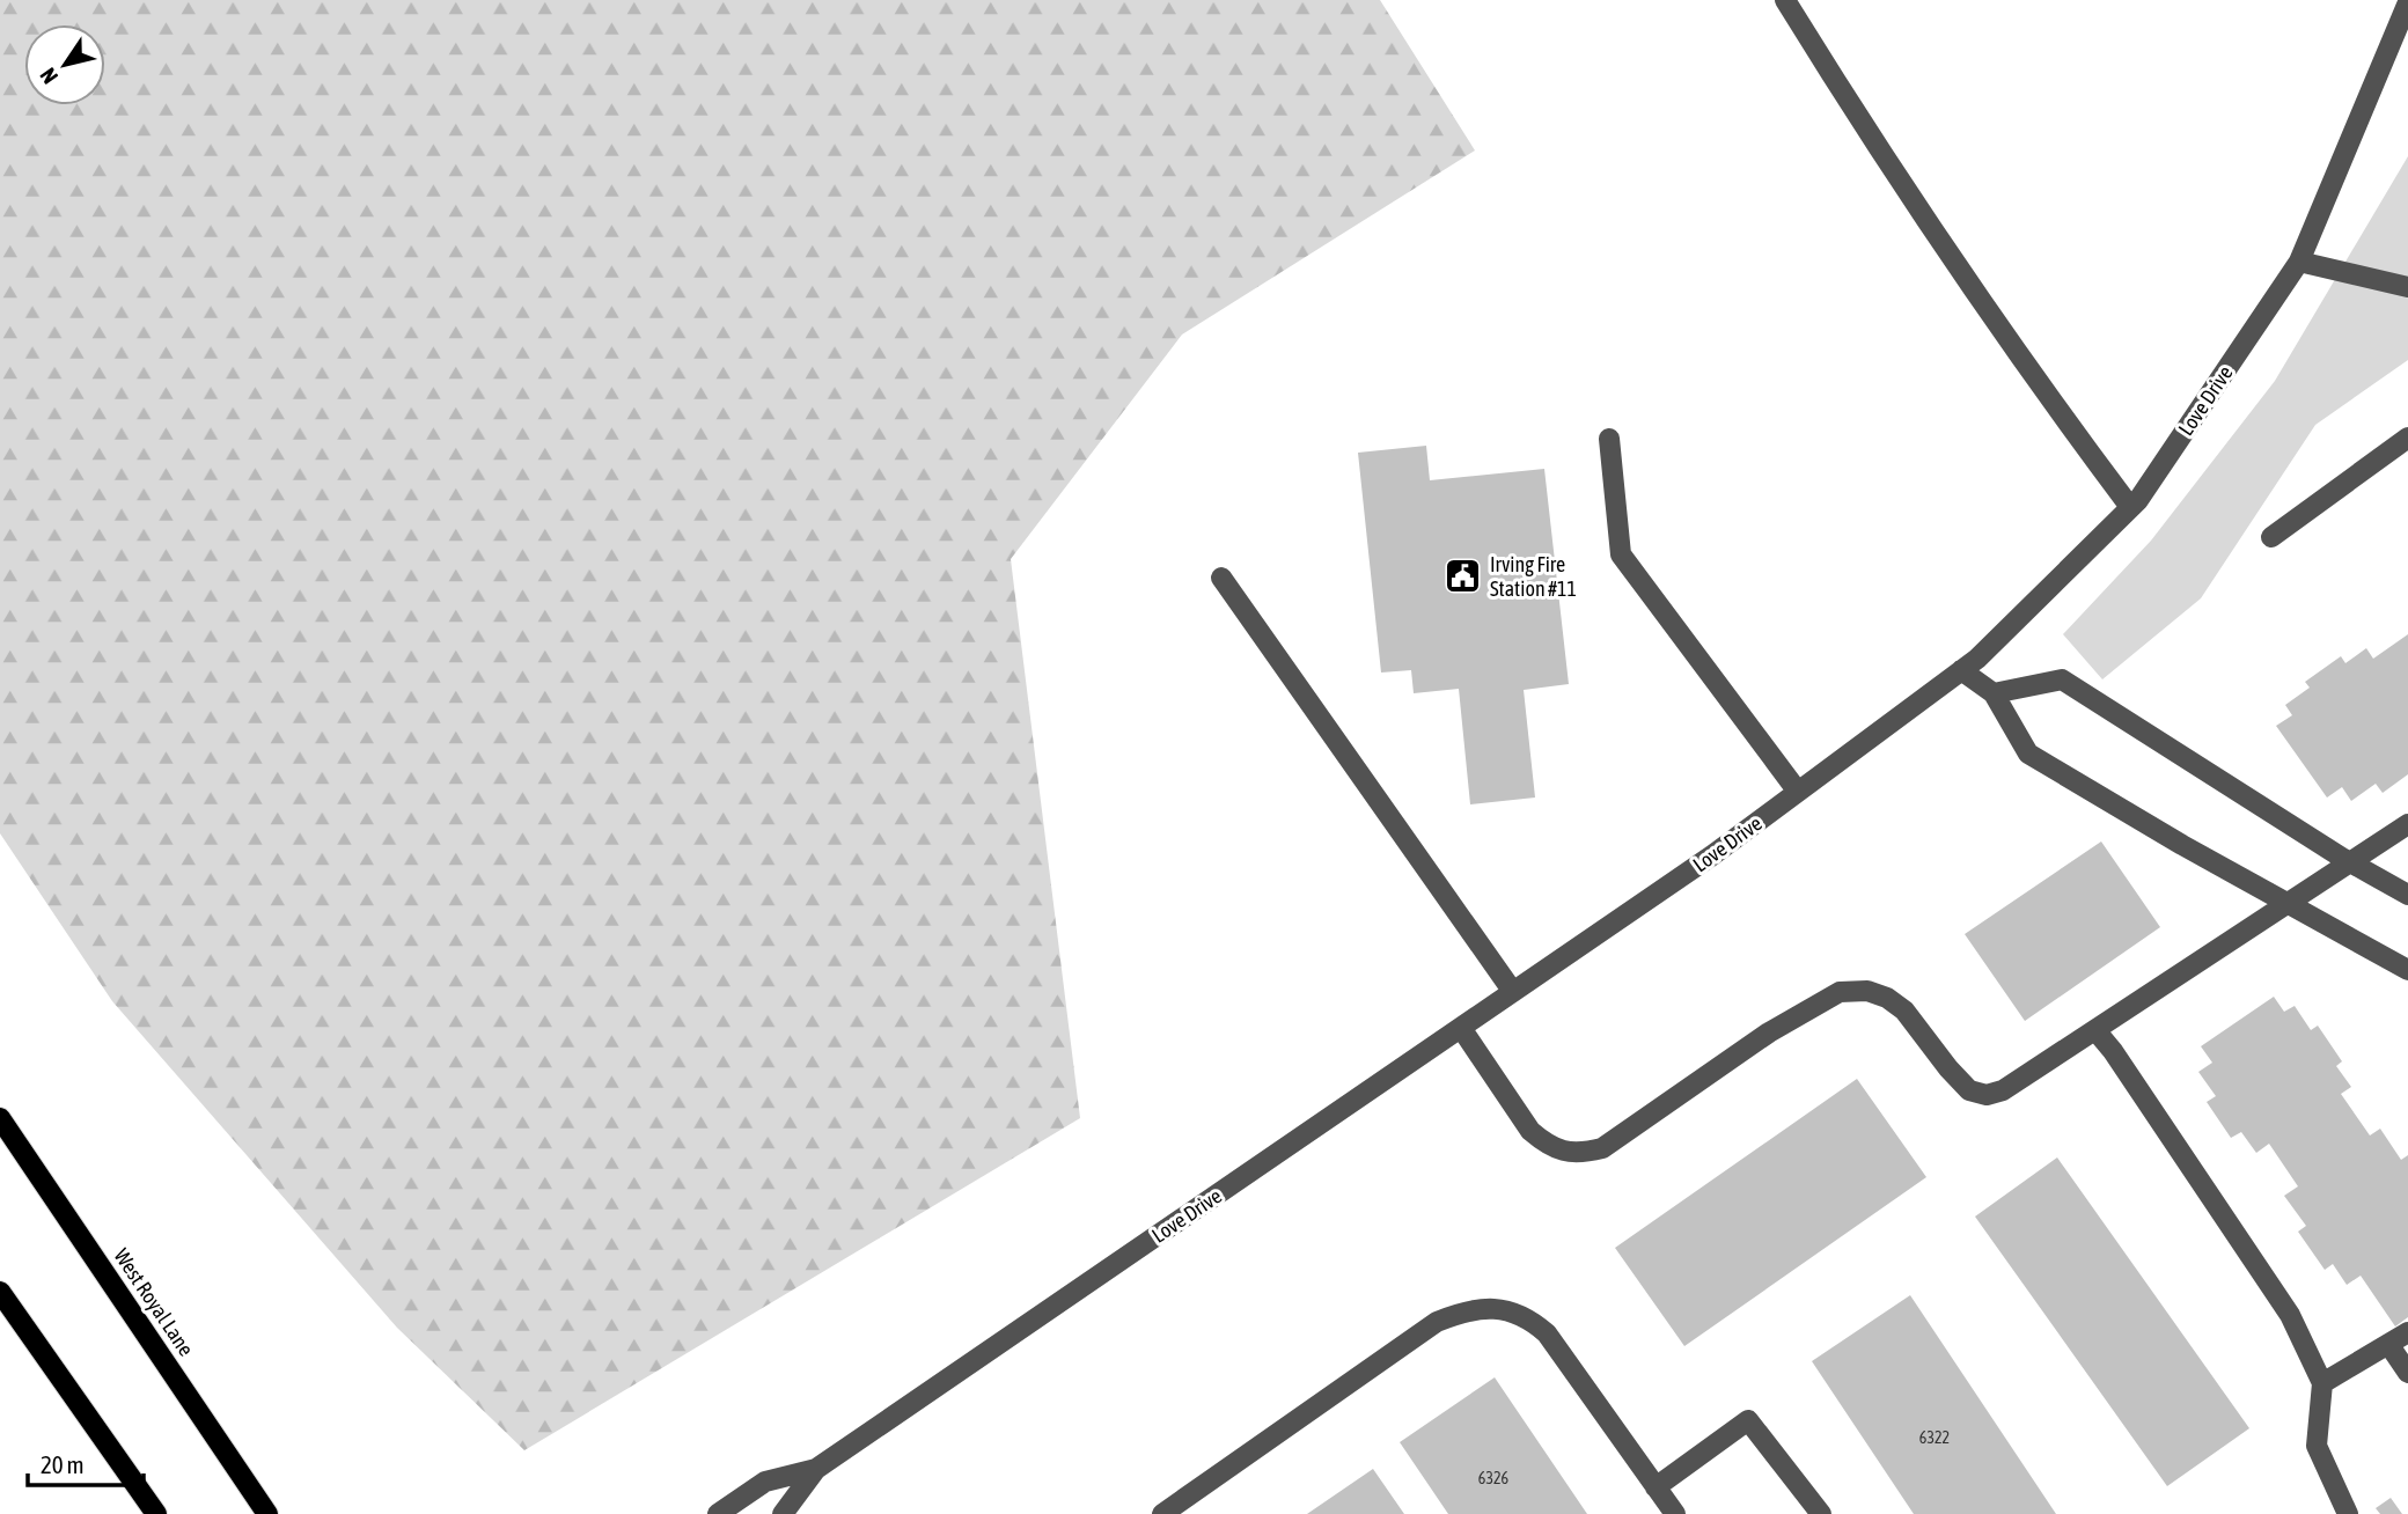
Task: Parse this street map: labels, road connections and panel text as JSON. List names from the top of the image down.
{
  "streets": {
    "main road": ["West Royal Lane"],
    "street": ["Love Drive"]
  },
  "places": {
    "public building": ["Irving Fire Station #11"]
  },
  "house_numbers": ["6322", "6326"],
  "scale_bar": "20 m",
  "north": "bottom left"
}
